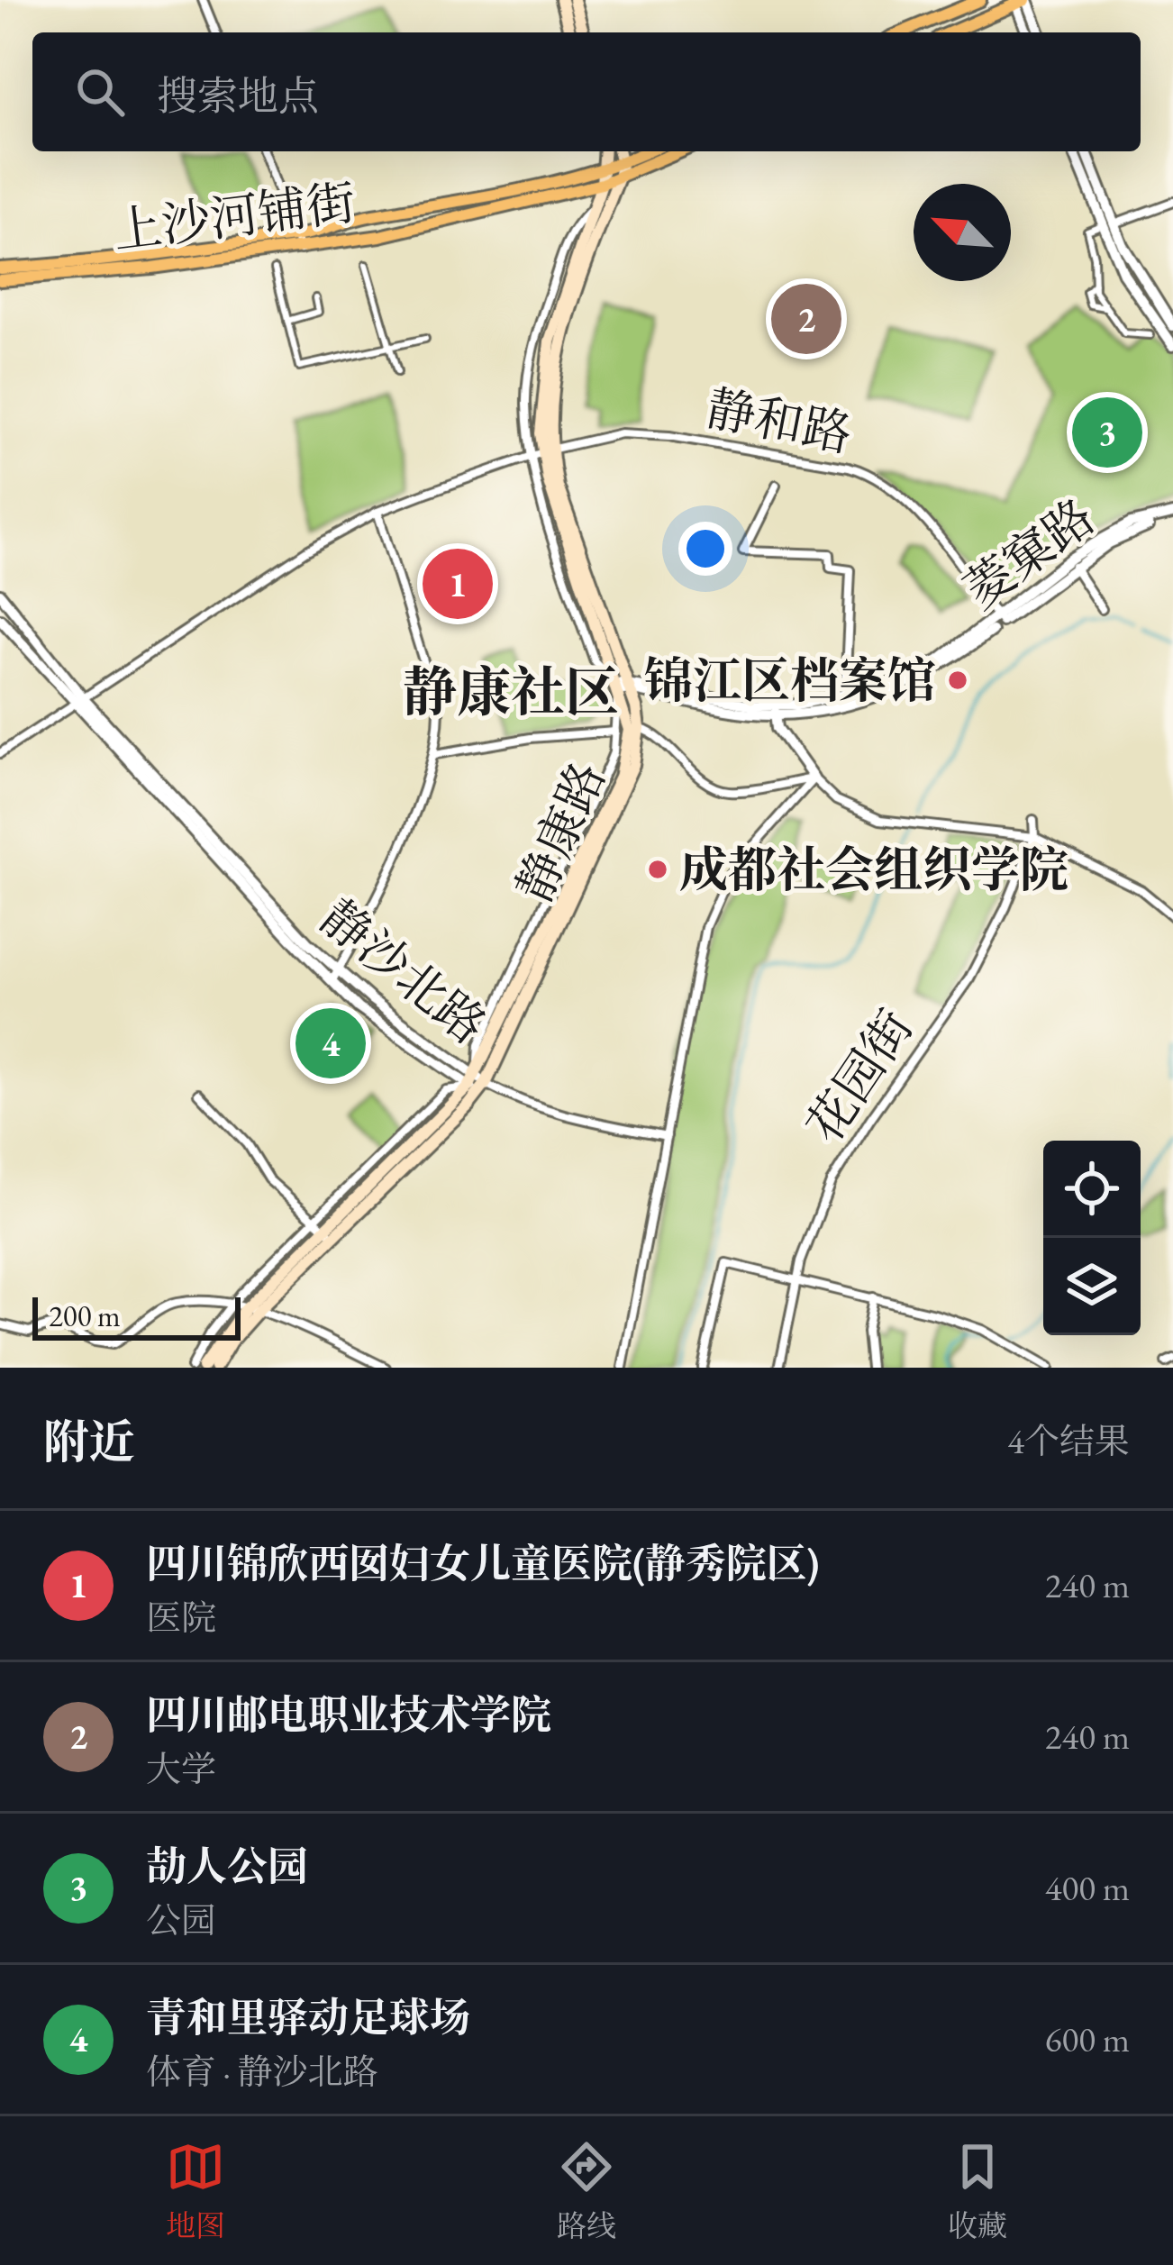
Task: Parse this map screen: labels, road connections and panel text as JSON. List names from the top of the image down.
{
  "streets": {
    "main road": ["上沙河铺街", "静康路"],
    "street": [
      "静和路",
      "菱窠路",
      "静沙北路",
      "花园街"
    ]
  },
  "crossings": [
    ["上沙河铺街", "静康路"],
    ["静和路", "菱窠路"],
    ["静和路", "静康路"],
    ["静和路", "静沙北路"],
    ["菱窠路", "静康路"],
    ["静康路", "静沙北路"]
  ],
  "districts": ["静康社区"],
  "places": ["锦江区档案馆", "成都社会组织学院"],
  "scale_bar": "200 m",
  "north": "top left",
  "page": {
    "search": "搜索地点",
    "pins": [
      "2",
      "3",
      "1",
      "4"
    ],
    "scale": "200 m",
    "heading": ["附近", "4个结果"],
    "list": [
      {
        "mark": "1",
        "name": "四川锦欣西囡妇女儿童医院(静秀院区)",
        "note": "医院",
        "value": "240 m"
      },
      {
        "mark": "2",
        "name": "四川邮电职业技术学院",
        "note": "大学",
        "value": "240 m"
      },
      {
        "mark": "3",
        "name": "劼人公园",
        "note": "公园",
        "value": "400 m"
      },
      {
        "mark": "4",
        "name": "青和里驿动足球场",
        "note": "体育 · 静沙北路",
        "value": "600 m"
      }
    ],
    "nav": ["地图", "路线", "收藏"]
  }
}
